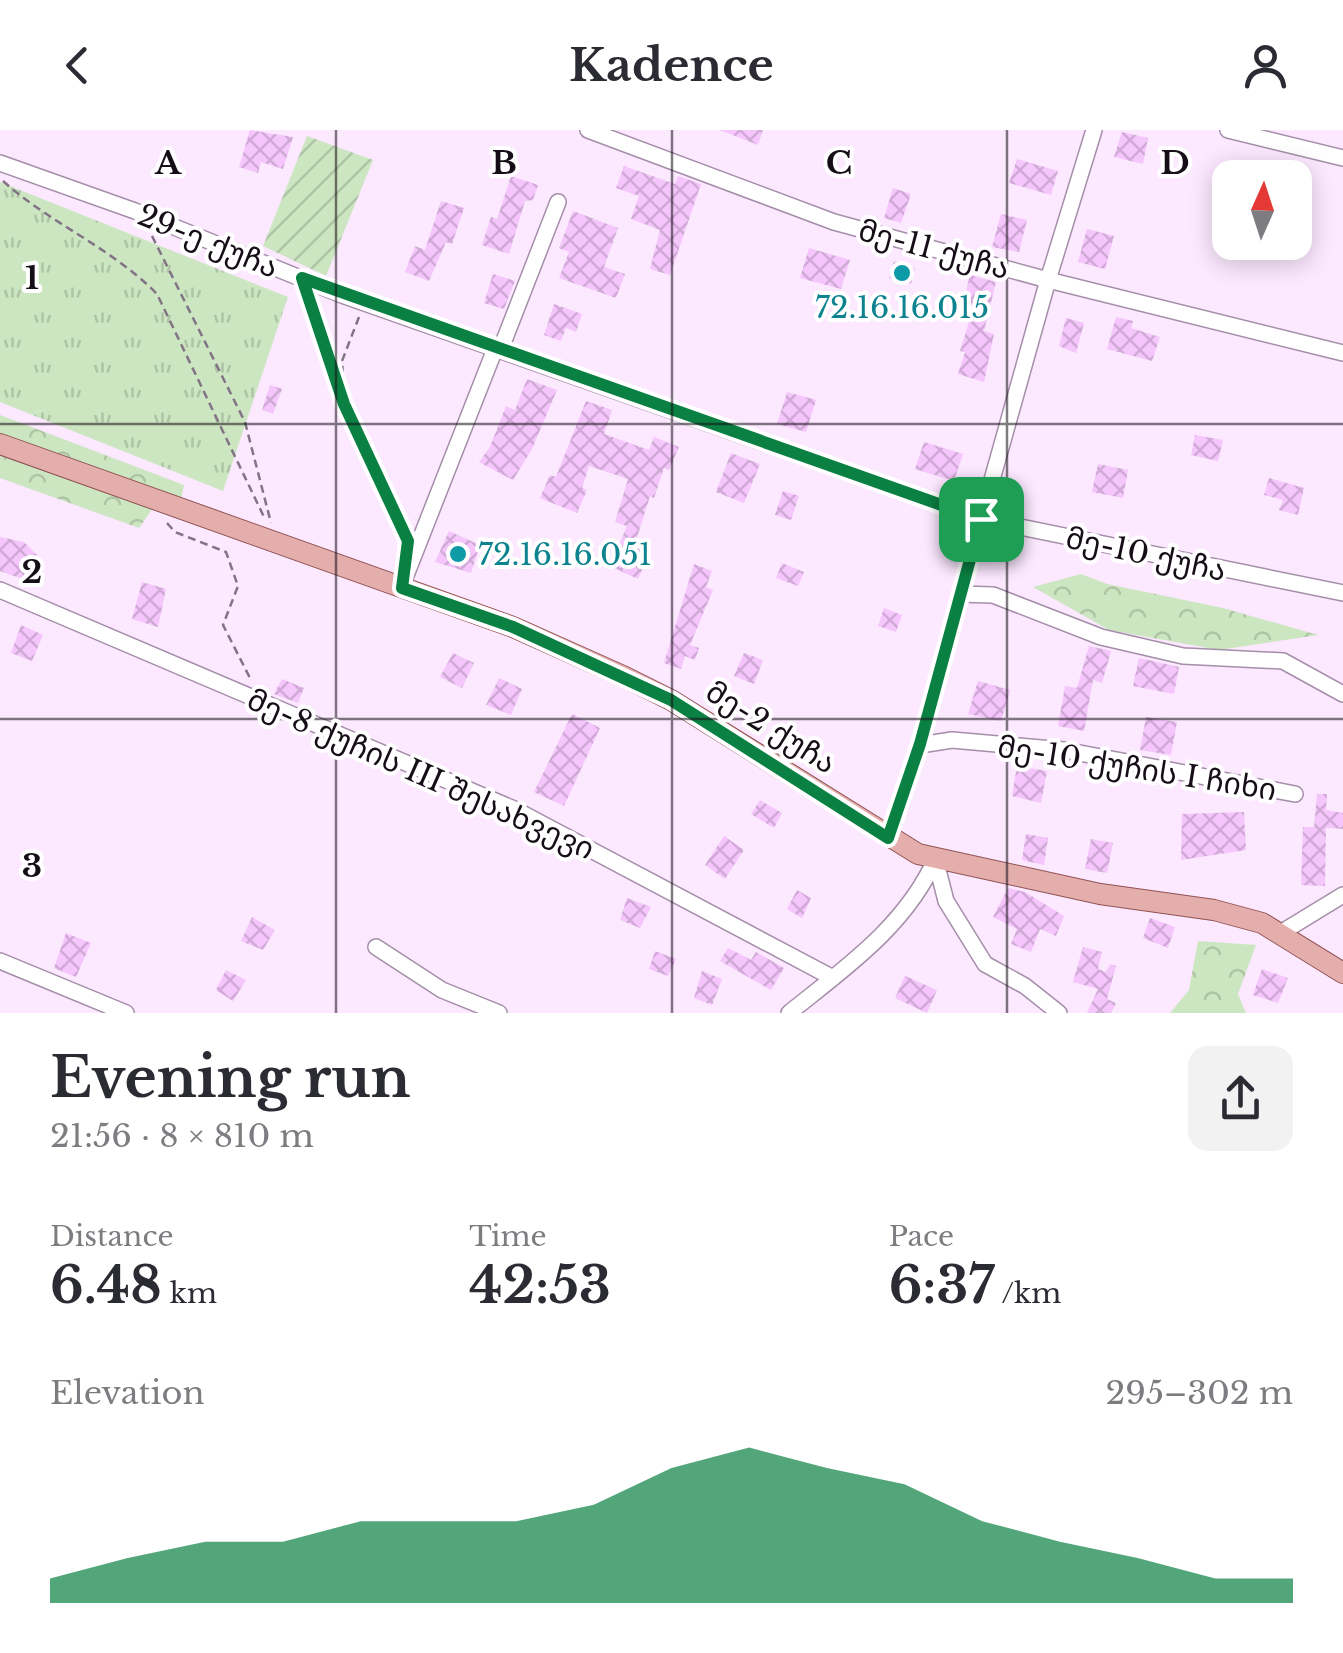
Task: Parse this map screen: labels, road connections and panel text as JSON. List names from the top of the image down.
{
  "streets": {
    "main road": ["მე-2 ქუჩა"],
    "street": [
      "29-ე ქუჩა",
      "მე-11 ქუჩა",
      "მე-10 ქუჩა",
      "მე-10 ქუჩის I ჩიხი",
      "მე-8 ქუჩის III შესახვევი"
    ]
  },
  "crossings": [
    ["29-ე ქუჩა", "მე-11 ქუჩა"],
    ["29-ე ქუჩა", "მე-10 ქუჩა"],
    ["მე-11 ქუჩა", "მე-10 ქუჩა"]
  ],
  "places": ["72.16.16.015", "72.16.16.051"],
  "north": "top",
  "page": {
    "header": "Kadence",
    "heading": ["Evening run", "21:56 · 8 × 810 m"],
    "stats": [
      ["Distance", "6.48 km"],
      ["Time", "42:53"],
      ["Pace", "6:37 /km"]
    ],
    "chart": ["Elevation", "295–302 m"]
  },
  "grid": {
    "columns": [
      "A",
      "B",
      "C",
      "D"
    ],
    "rows": ["1", "2", "3"]
  }
}
